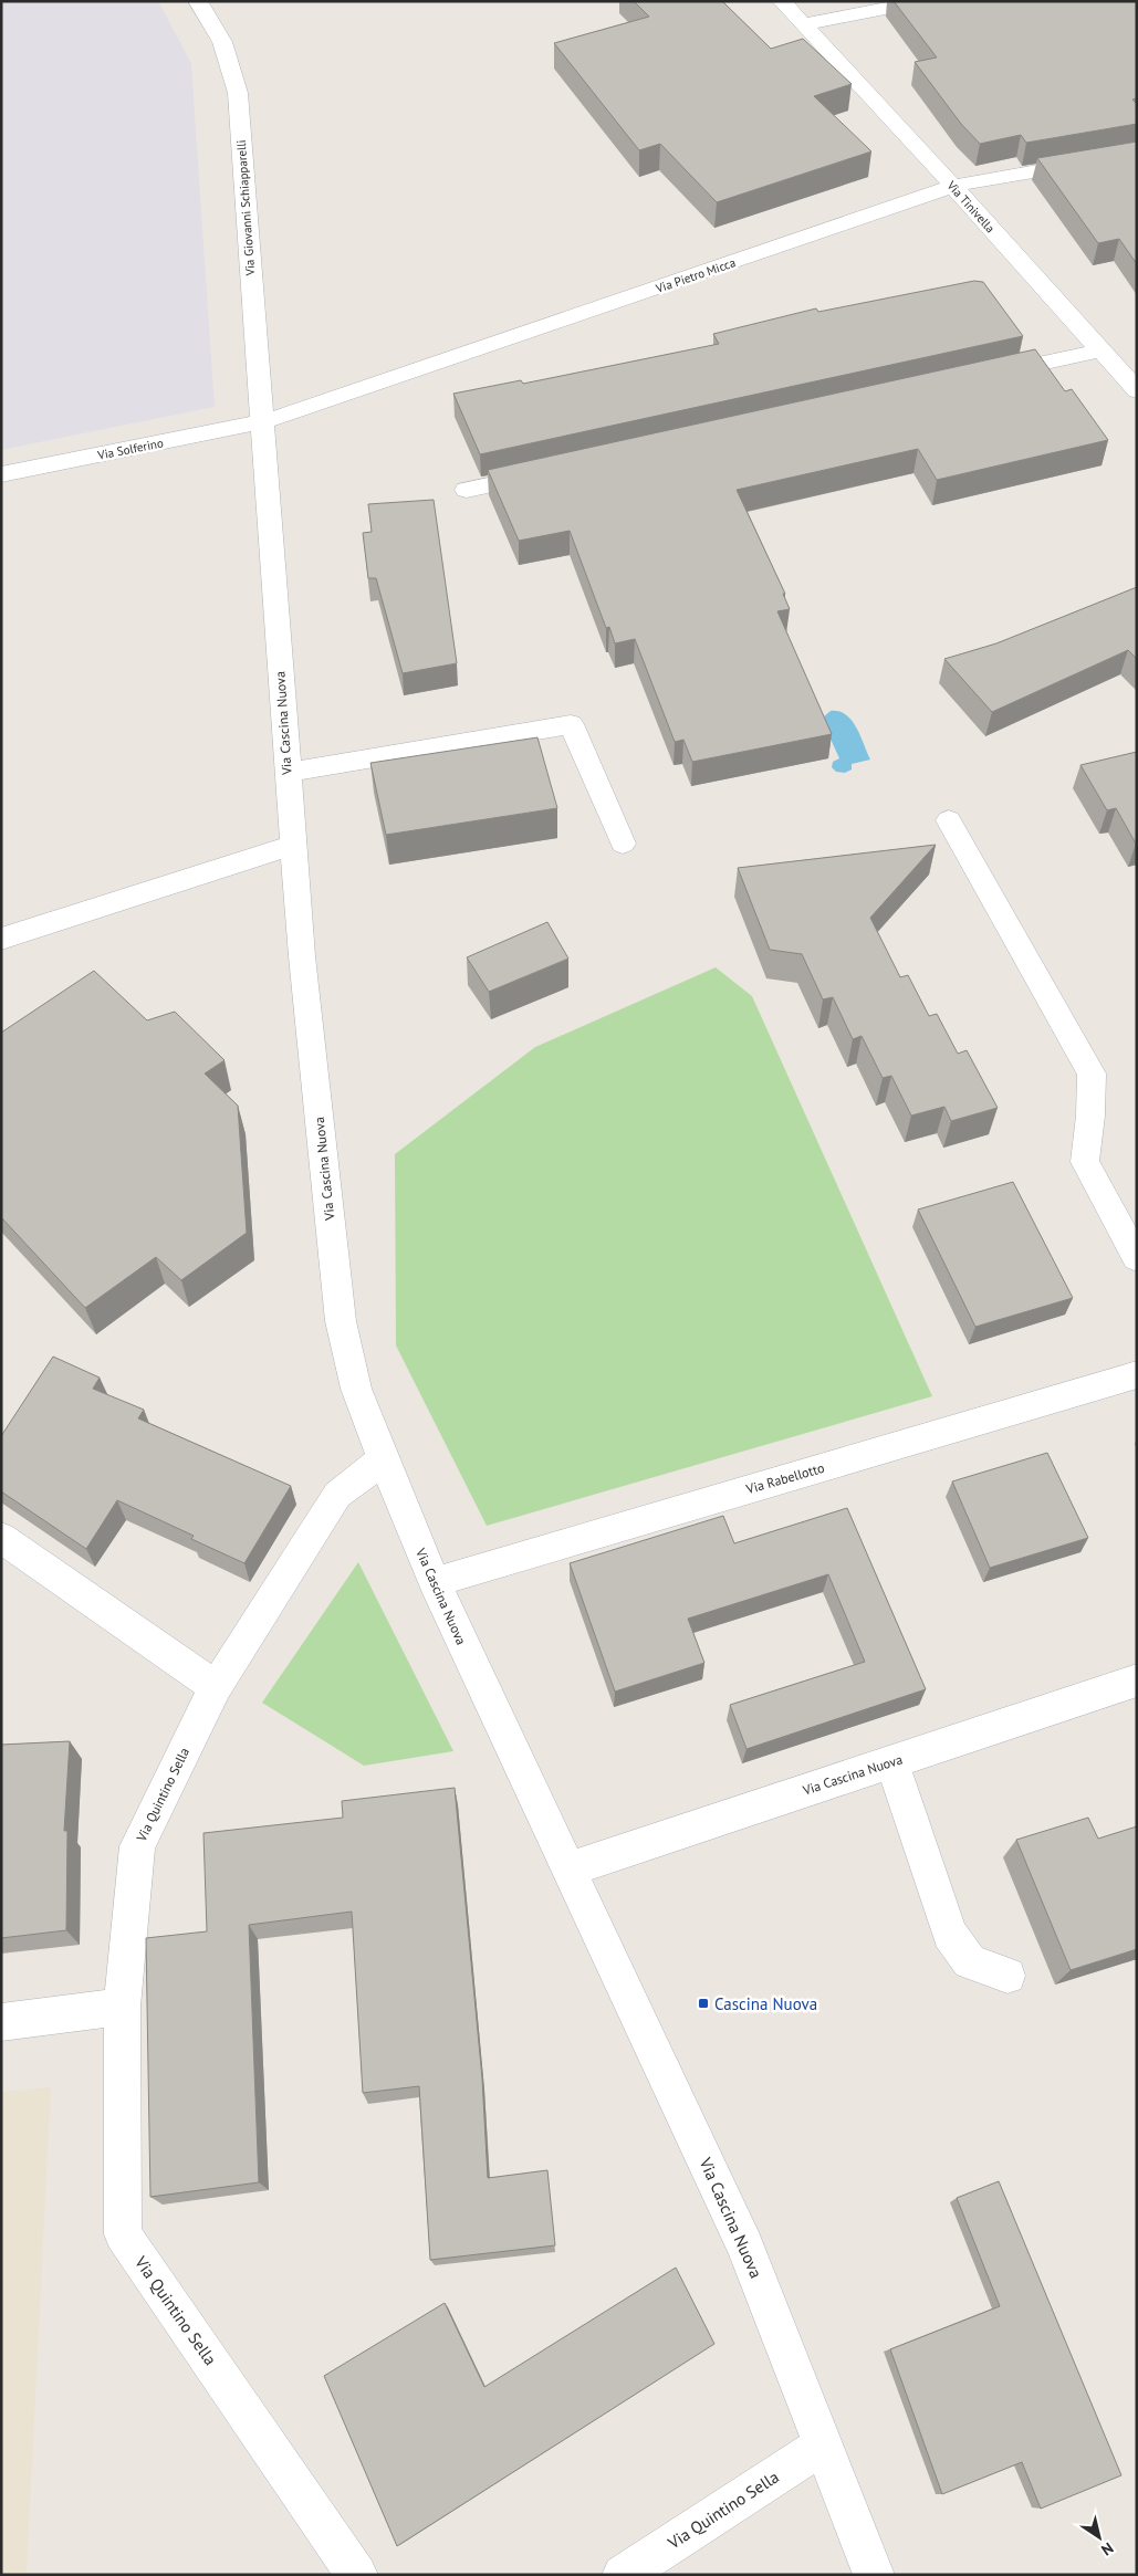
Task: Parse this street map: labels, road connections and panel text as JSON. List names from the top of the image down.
{
  "streets": {
    "street": [
      "Via Tinivella",
      "Via Giovanni Schiapparelli",
      "Via Pietro Micca",
      "Via Solferino",
      "Via Cascina Nuova",
      "Via Rabellotto",
      "Via Quintino Sella"
    ]
  },
  "crossings": [
    ["Via Tinivella", "Via Pietro Micca"],
    ["Via Giovanni Schiapparelli", "Via Pietro Micca"],
    ["Via Giovanni Schiapparelli", "Via Solferino"],
    ["Via Giovanni Schiapparelli", "Via Cascina Nuova"],
    ["Via Pietro Micca", "Via Solferino"],
    ["Via Pietro Micca", "Via Cascina Nuova"],
    ["Via Solferino", "Via Cascina Nuova"],
    ["Via Cascina Nuova", "Via Rabellotto"],
    ["Via Cascina Nuova", "Via Quintino Sella"]
  ],
  "places": {
    "transit": ["Cascina Nuova"]
  },
  "north": "bottom right"
}
